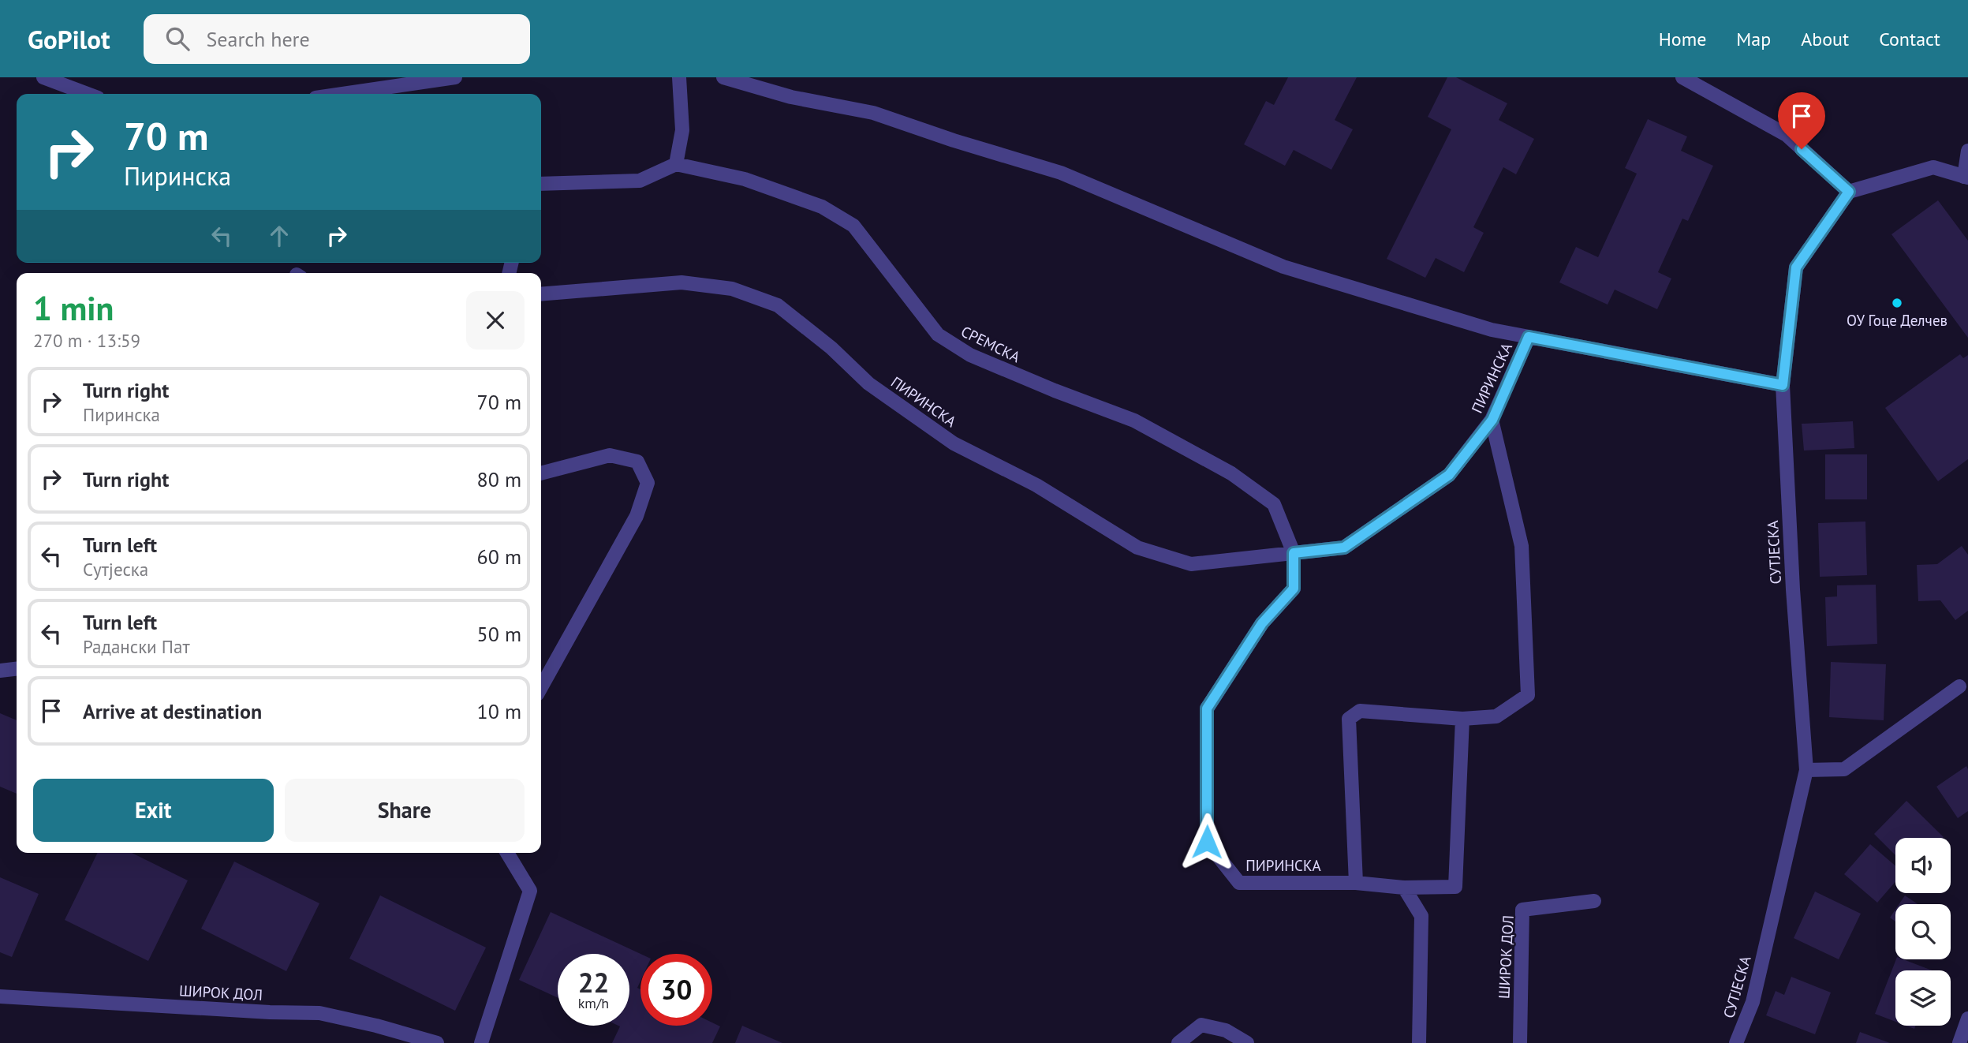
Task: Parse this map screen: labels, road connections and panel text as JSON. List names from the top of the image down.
{
  "streets": {
    "street": [
      "СРЕМСКА",
      "ПИРИНСКА",
      "СУТЈЕСКА",
      "ШИРОК ДОЛ"
    ]
  },
  "crossings": [
    ["СРЕМСКА", "ПИРИНСКА"]
  ],
  "places": ["ОУ Гоце Делчев"],
  "page": {
    "header": "GoPilot",
    "search": "Search here",
    "nav": [
      "Home",
      "Map",
      "About",
      "Contact"
    ],
    "turn": ["70 m", "Пиринска"],
    "heading": ["1 min", "270 m · 13:59"],
    "list": [
      {
        "name": "Turn right",
        "note": "Пиринска",
        "value": "70 m"
      },
      {
        "name": "Turn right",
        "value": "80 m"
      },
      {
        "name": "Turn left",
        "note": "Сутјеска",
        "value": "60 m"
      },
      {
        "name": "Turn left",
        "note": "Радански Пат",
        "value": "50 m"
      },
      {
        "name": "Arrive at destination",
        "value": "10 m"
      }
    ],
    "buttons": ["Exit", "Share"],
    "speed": "22 km/h",
    "limit": "30"
  }
}
